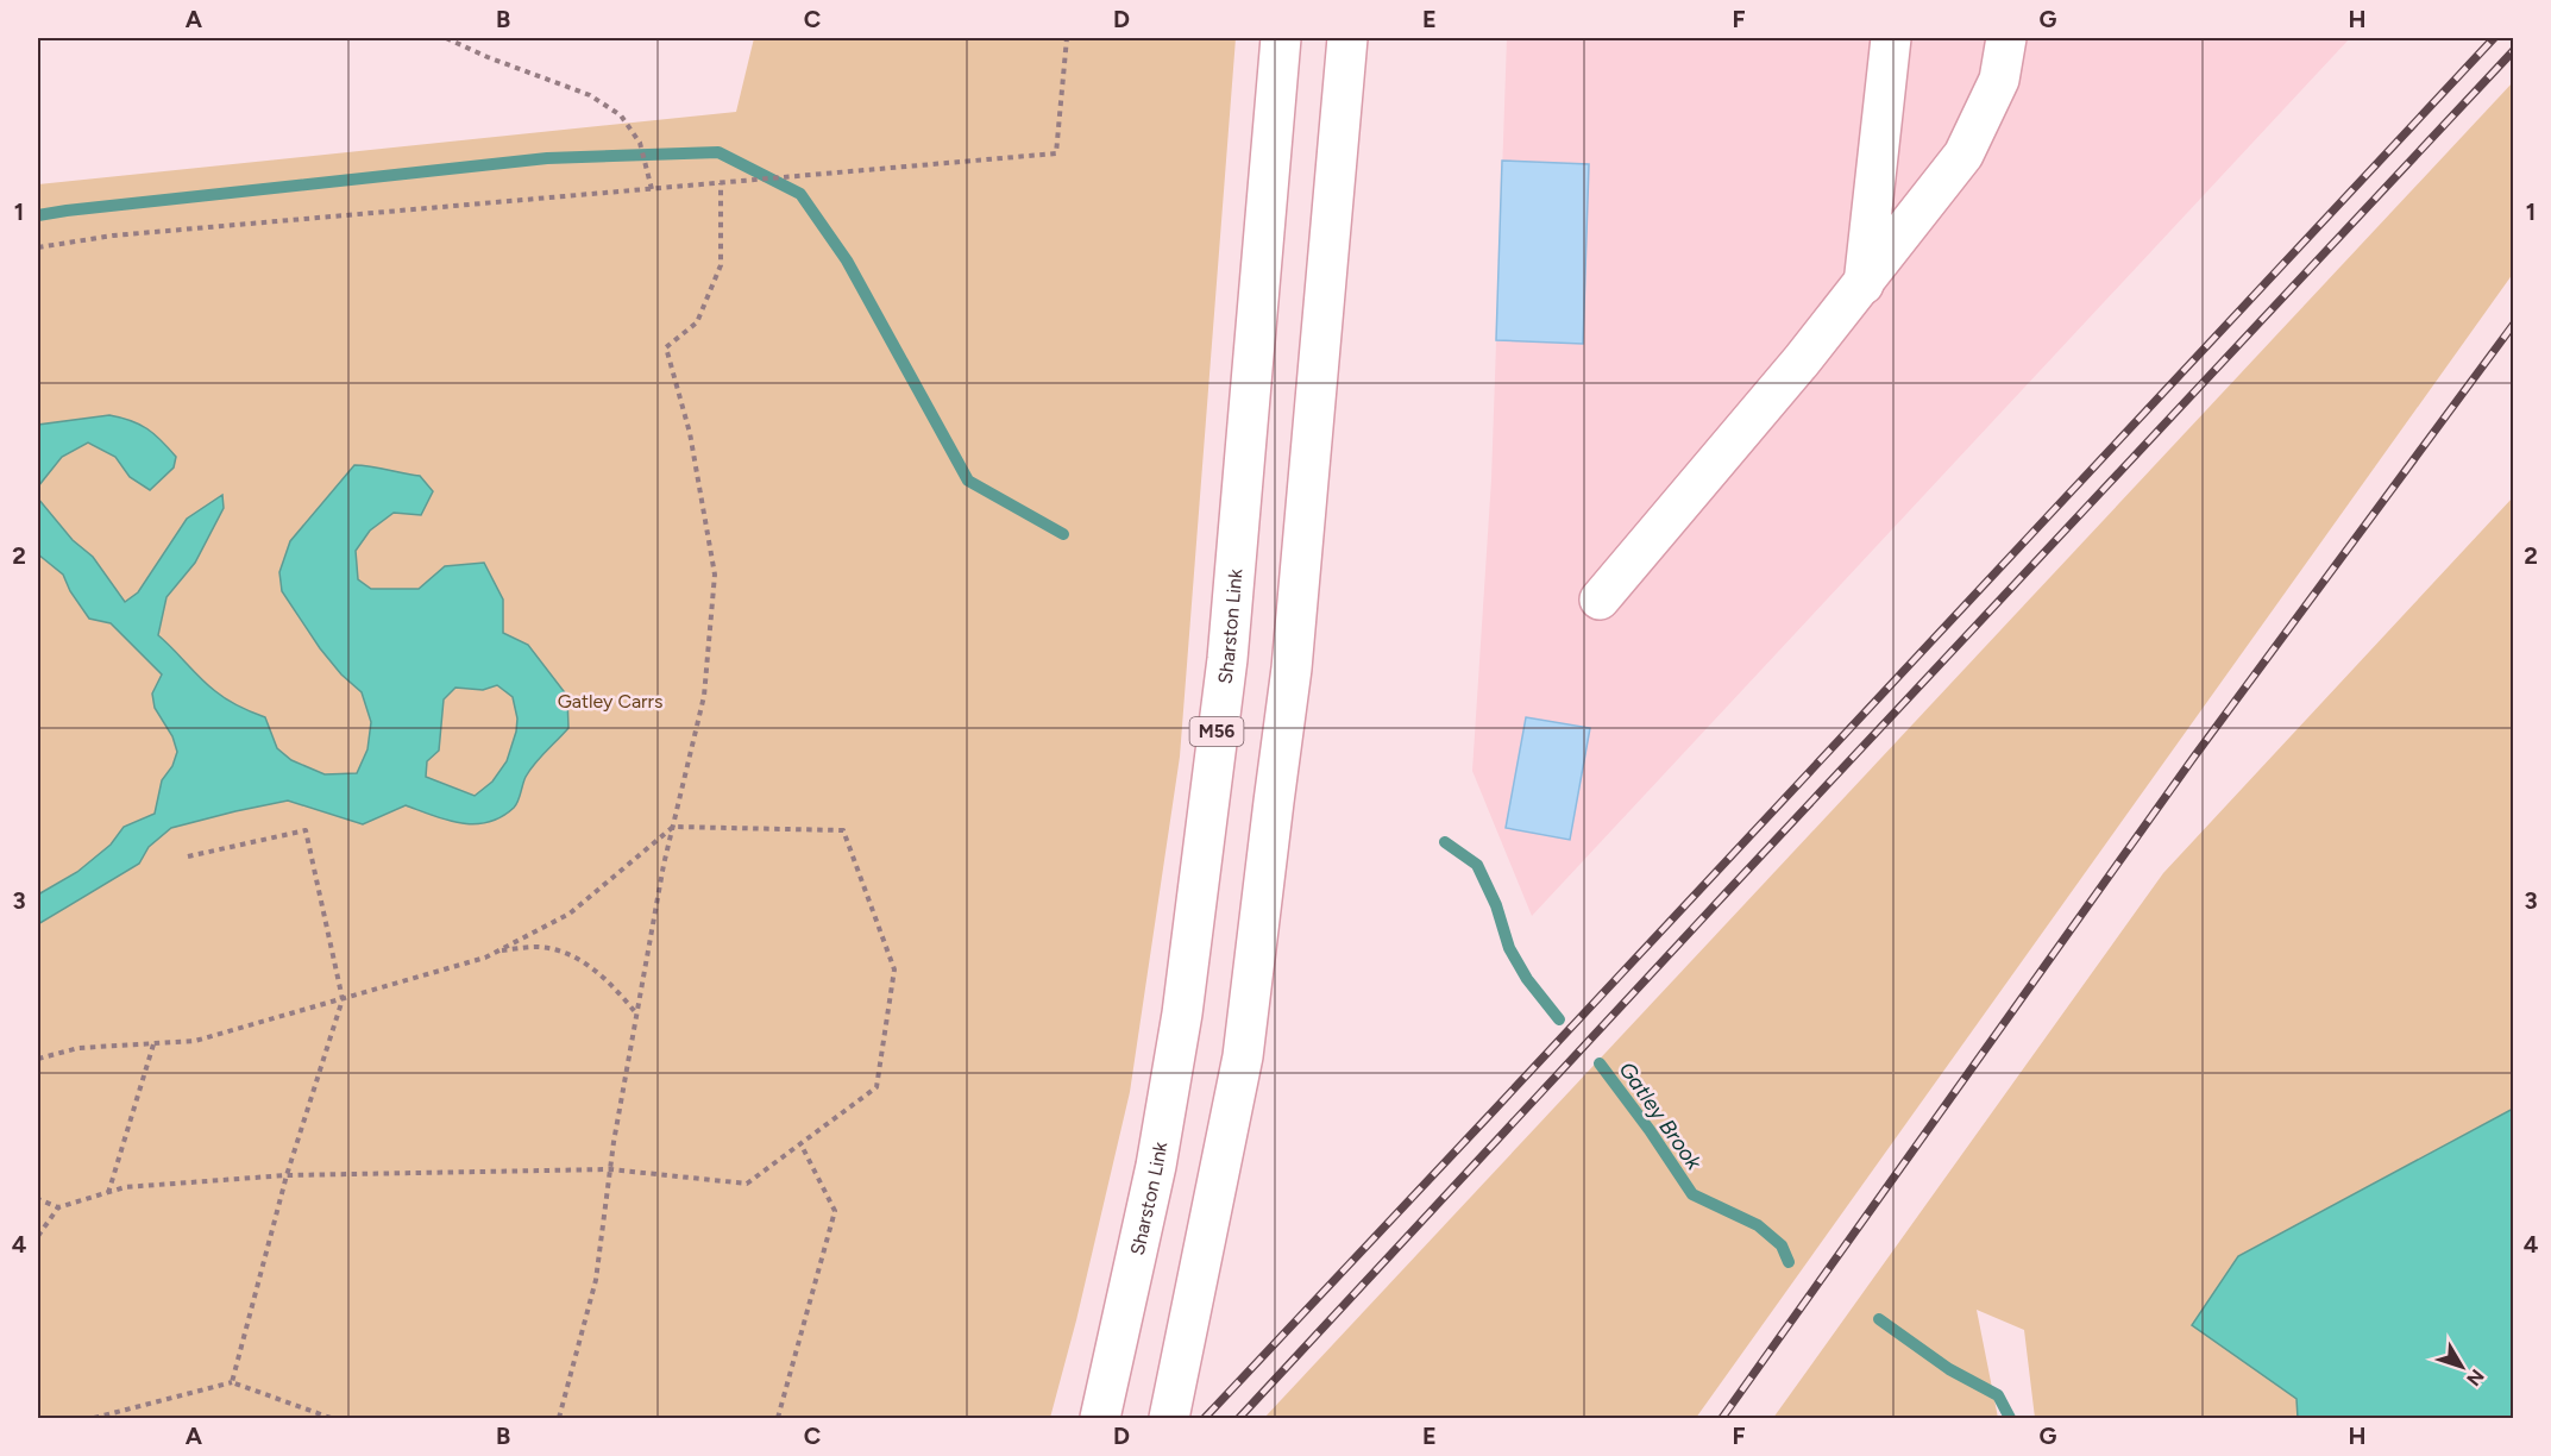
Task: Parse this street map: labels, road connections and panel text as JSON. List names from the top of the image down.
{
  "streets": {
    "main road": ["Sharston Link", "M56"]
  },
  "water": ["Gatley Brook"],
  "parks": ["Gatley Carrs"],
  "north": "bottom right",
  "grid": {
    "columns": [
      "A",
      "B",
      "C",
      "D",
      "E",
      "F",
      "G",
      "H"
    ],
    "rows": [
      "1",
      "2",
      "3",
      "4"
    ]
  }
}
